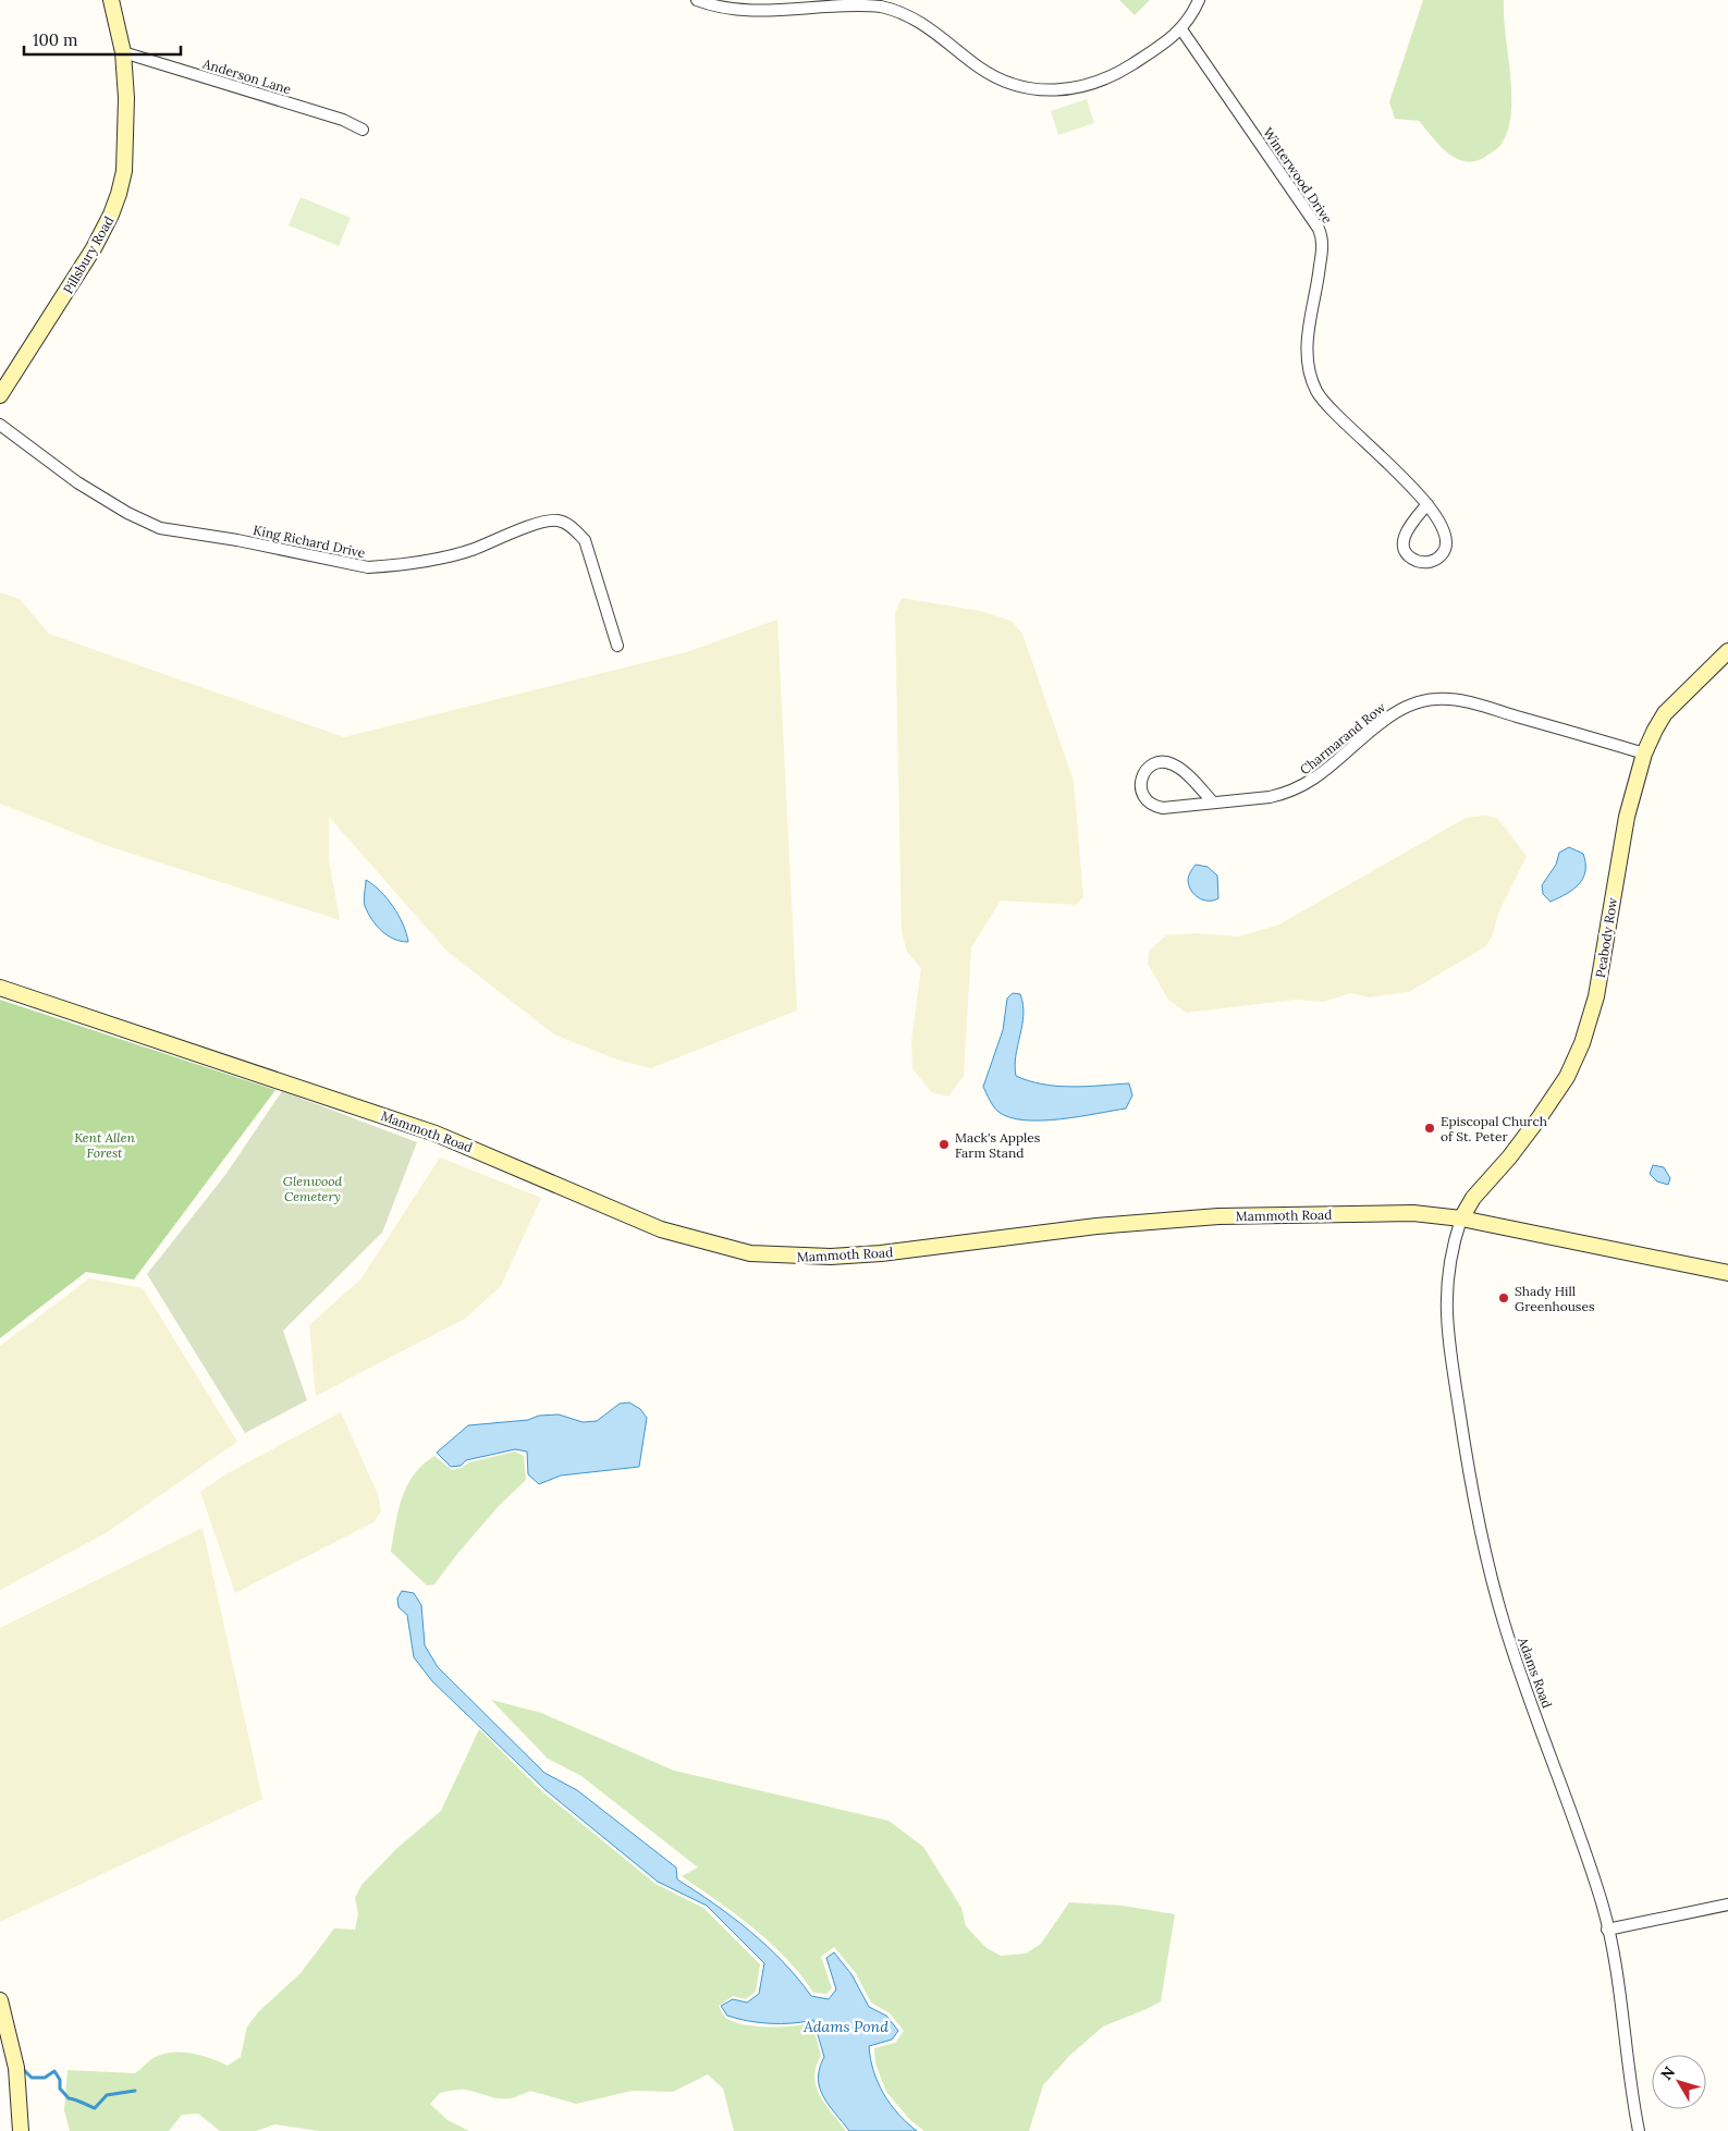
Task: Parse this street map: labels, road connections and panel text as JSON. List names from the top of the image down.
{
  "streets": {
    "main road": ["Pillsbury Road", "Peabody Row", "Mammoth Road"],
    "street": [
      "Anderson Lane",
      "Winterwood Drive",
      "King Richard Drive",
      "Charmarand Row",
      "Adams Road"
    ]
  },
  "crossings": [
    ["Anderson Lane", "Pillsbury Road"],
    ["Charmarand Row", "Peabody Row"],
    ["Peabody Row", "Mammoth Road"],
    ["Peabody Row", "Adams Road"],
    ["Mammoth Road", "Adams Road"]
  ],
  "water": ["Adams Pond"],
  "parks": ["Kent Allen Forest", "Glenwood Cemetery"],
  "places": ["Episcopal Church of St. Peter", "Mack's Apples Farm Stand", "Shady Hill Greenhouses"],
  "scale_bar": "100 m",
  "north": "top left"
}
